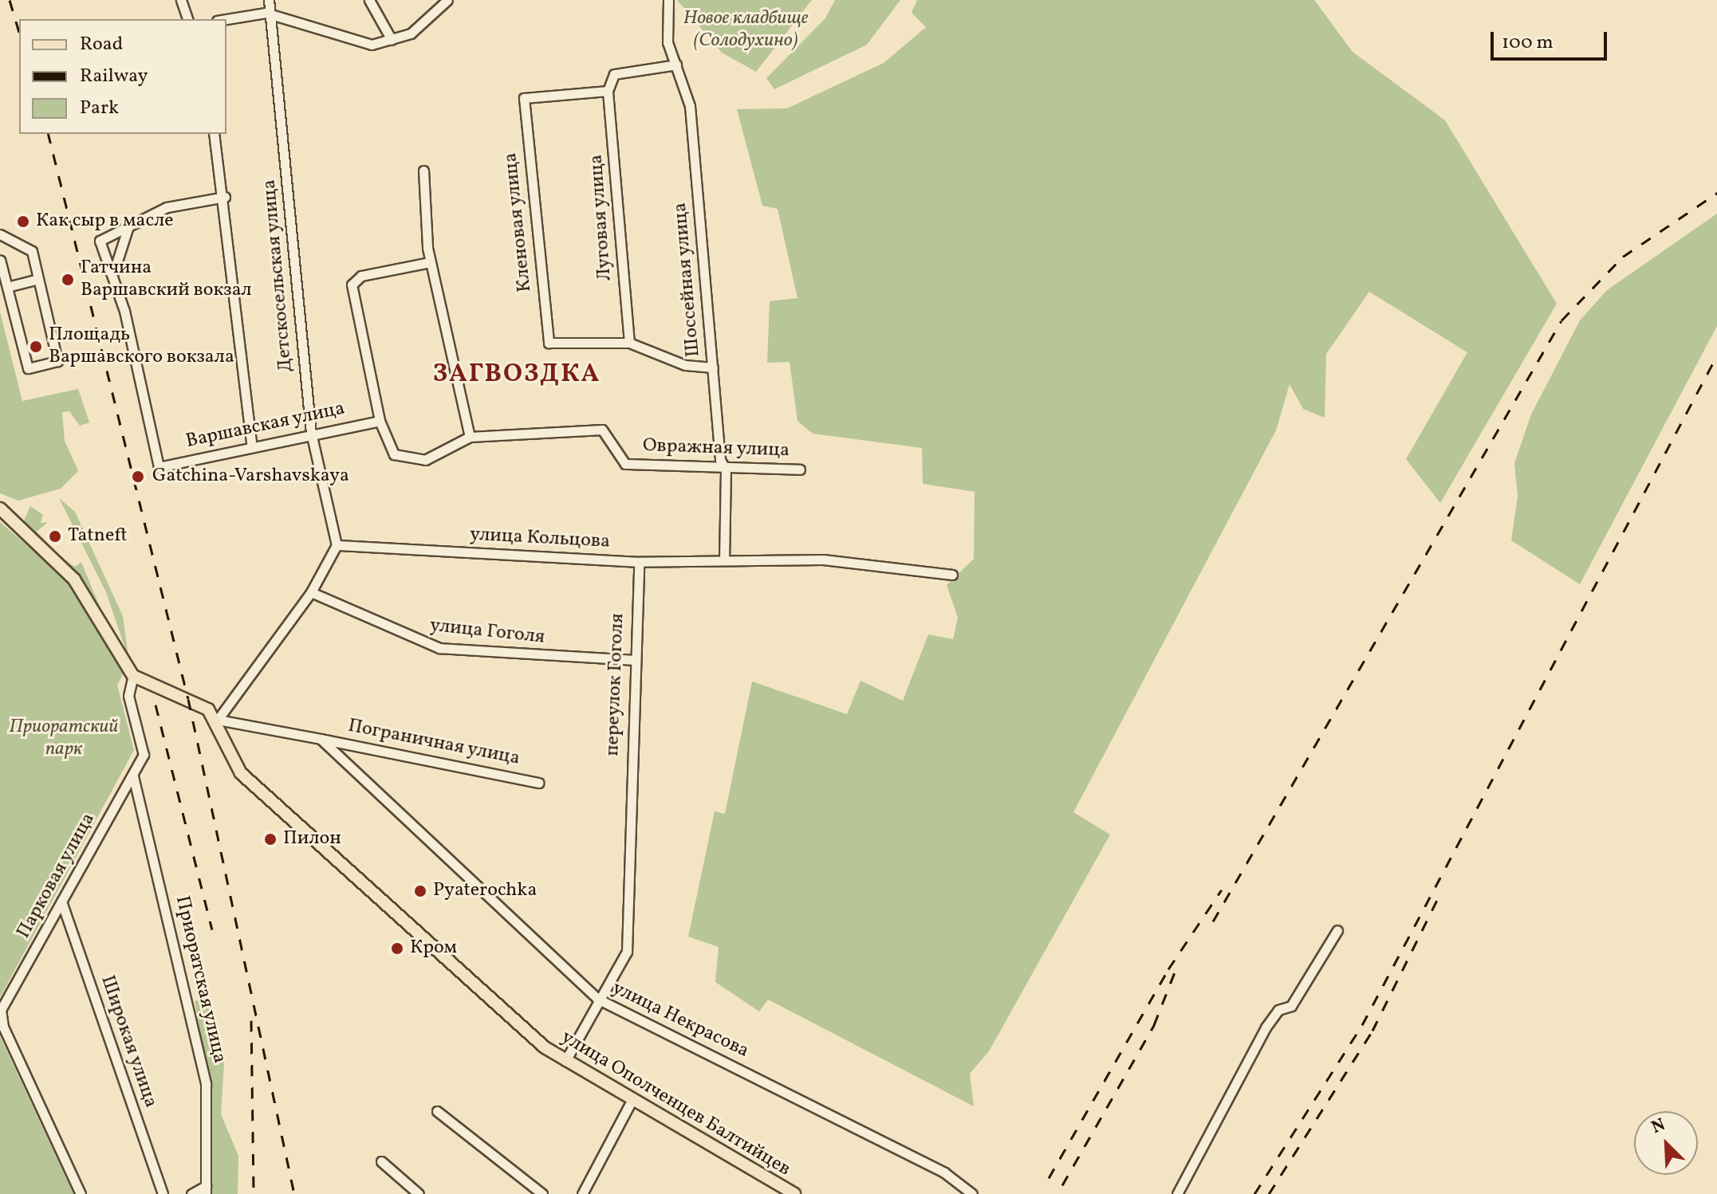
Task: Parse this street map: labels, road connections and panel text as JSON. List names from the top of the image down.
{
  "streets": {
    "main road": ["улица Ополченцев Балтийцев"],
    "street": [
      "Луговая улица",
      "Кленовая улица",
      "Детскосельская улица",
      "Шоссейная улица",
      "Варшавская улица",
      "Овражная улица",
      "улица Кольцова",
      "улица Гоголя",
      "переулок Гоголя",
      "Пограничная улица",
      "Парковая улица",
      "Приоратская улица",
      "улица Некрасова",
      "Широкая улица"
    ]
  },
  "crossings": [
    ["Луговая улица", "Кленовая улица"],
    ["Детскосельская улица", "Варшавская улица"],
    ["Детскосельская улица", "улица Кольцова"],
    ["Шоссейная улица", "Овражная улица"],
    ["Шоссейная улица", "улица Кольцова"],
    ["Варшавская улица", "Овражная улица"],
    ["улица Кольцова", "переулок Гоголя"],
    ["улица Гоголя", "переулок Гоголя"],
    ["переулок Гоголя", "улица Некрасова"],
    ["переулок Гоголя", "улица Ополченцев Балтийцев"],
    ["Пограничная улица", "улица Некрасова"],
    ["Парковая улица", "Приоратская улица"],
    ["Парковая улица", "Широкая улица"]
  ],
  "districts": ["ЗАГВОЗДКА"],
  "parks": ["Новое кладбище (Солодухино)", "Приоратский парк"],
  "places": [
    "Как сыр в масле",
    "Гатчина Варшавский вокзал",
    "Площадь Варшавского вокзала",
    "Gatchina-Varshavskaya",
    "Tatneft",
    "Пилон",
    "Pyaterochka",
    "Кром"
  ],
  "legend": ["Road", "Railway", "Park"],
  "scale_bar": "100 m",
  "north": "top left"
}
